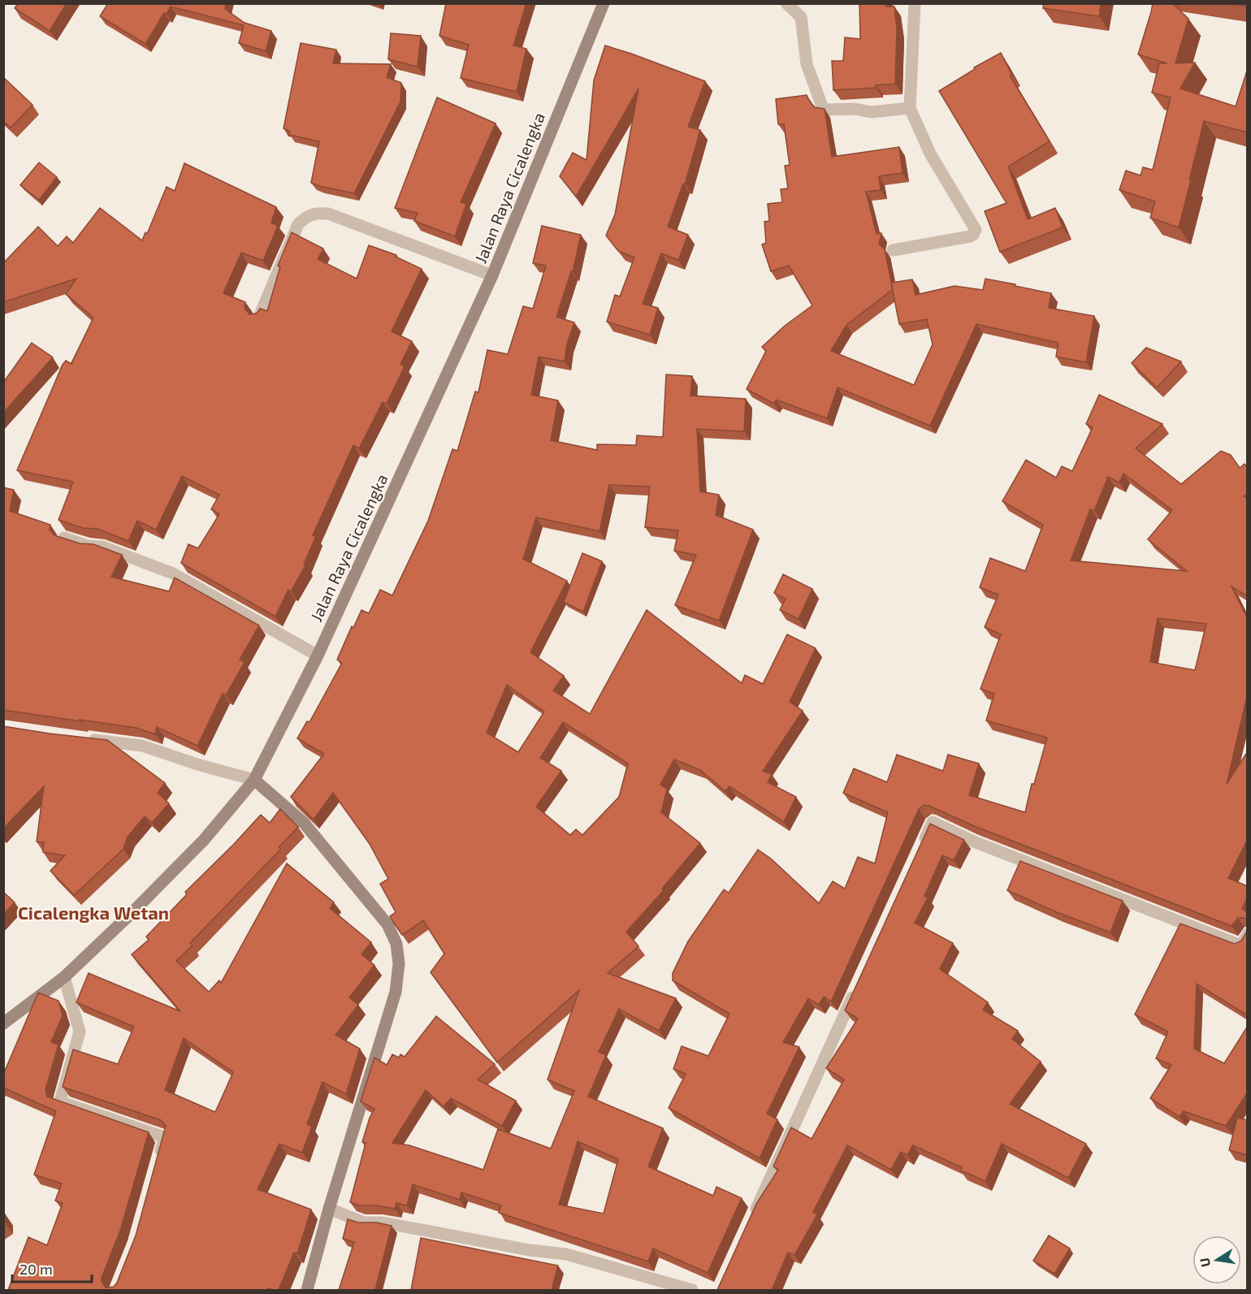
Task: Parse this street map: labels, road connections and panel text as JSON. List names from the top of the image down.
{
  "streets": {
    "main road": ["Jalan Raya Cicalengka"]
  },
  "districts": ["Cicalengka Wetan"],
  "scale_bar": "20 m",
  "north": "left"
}
